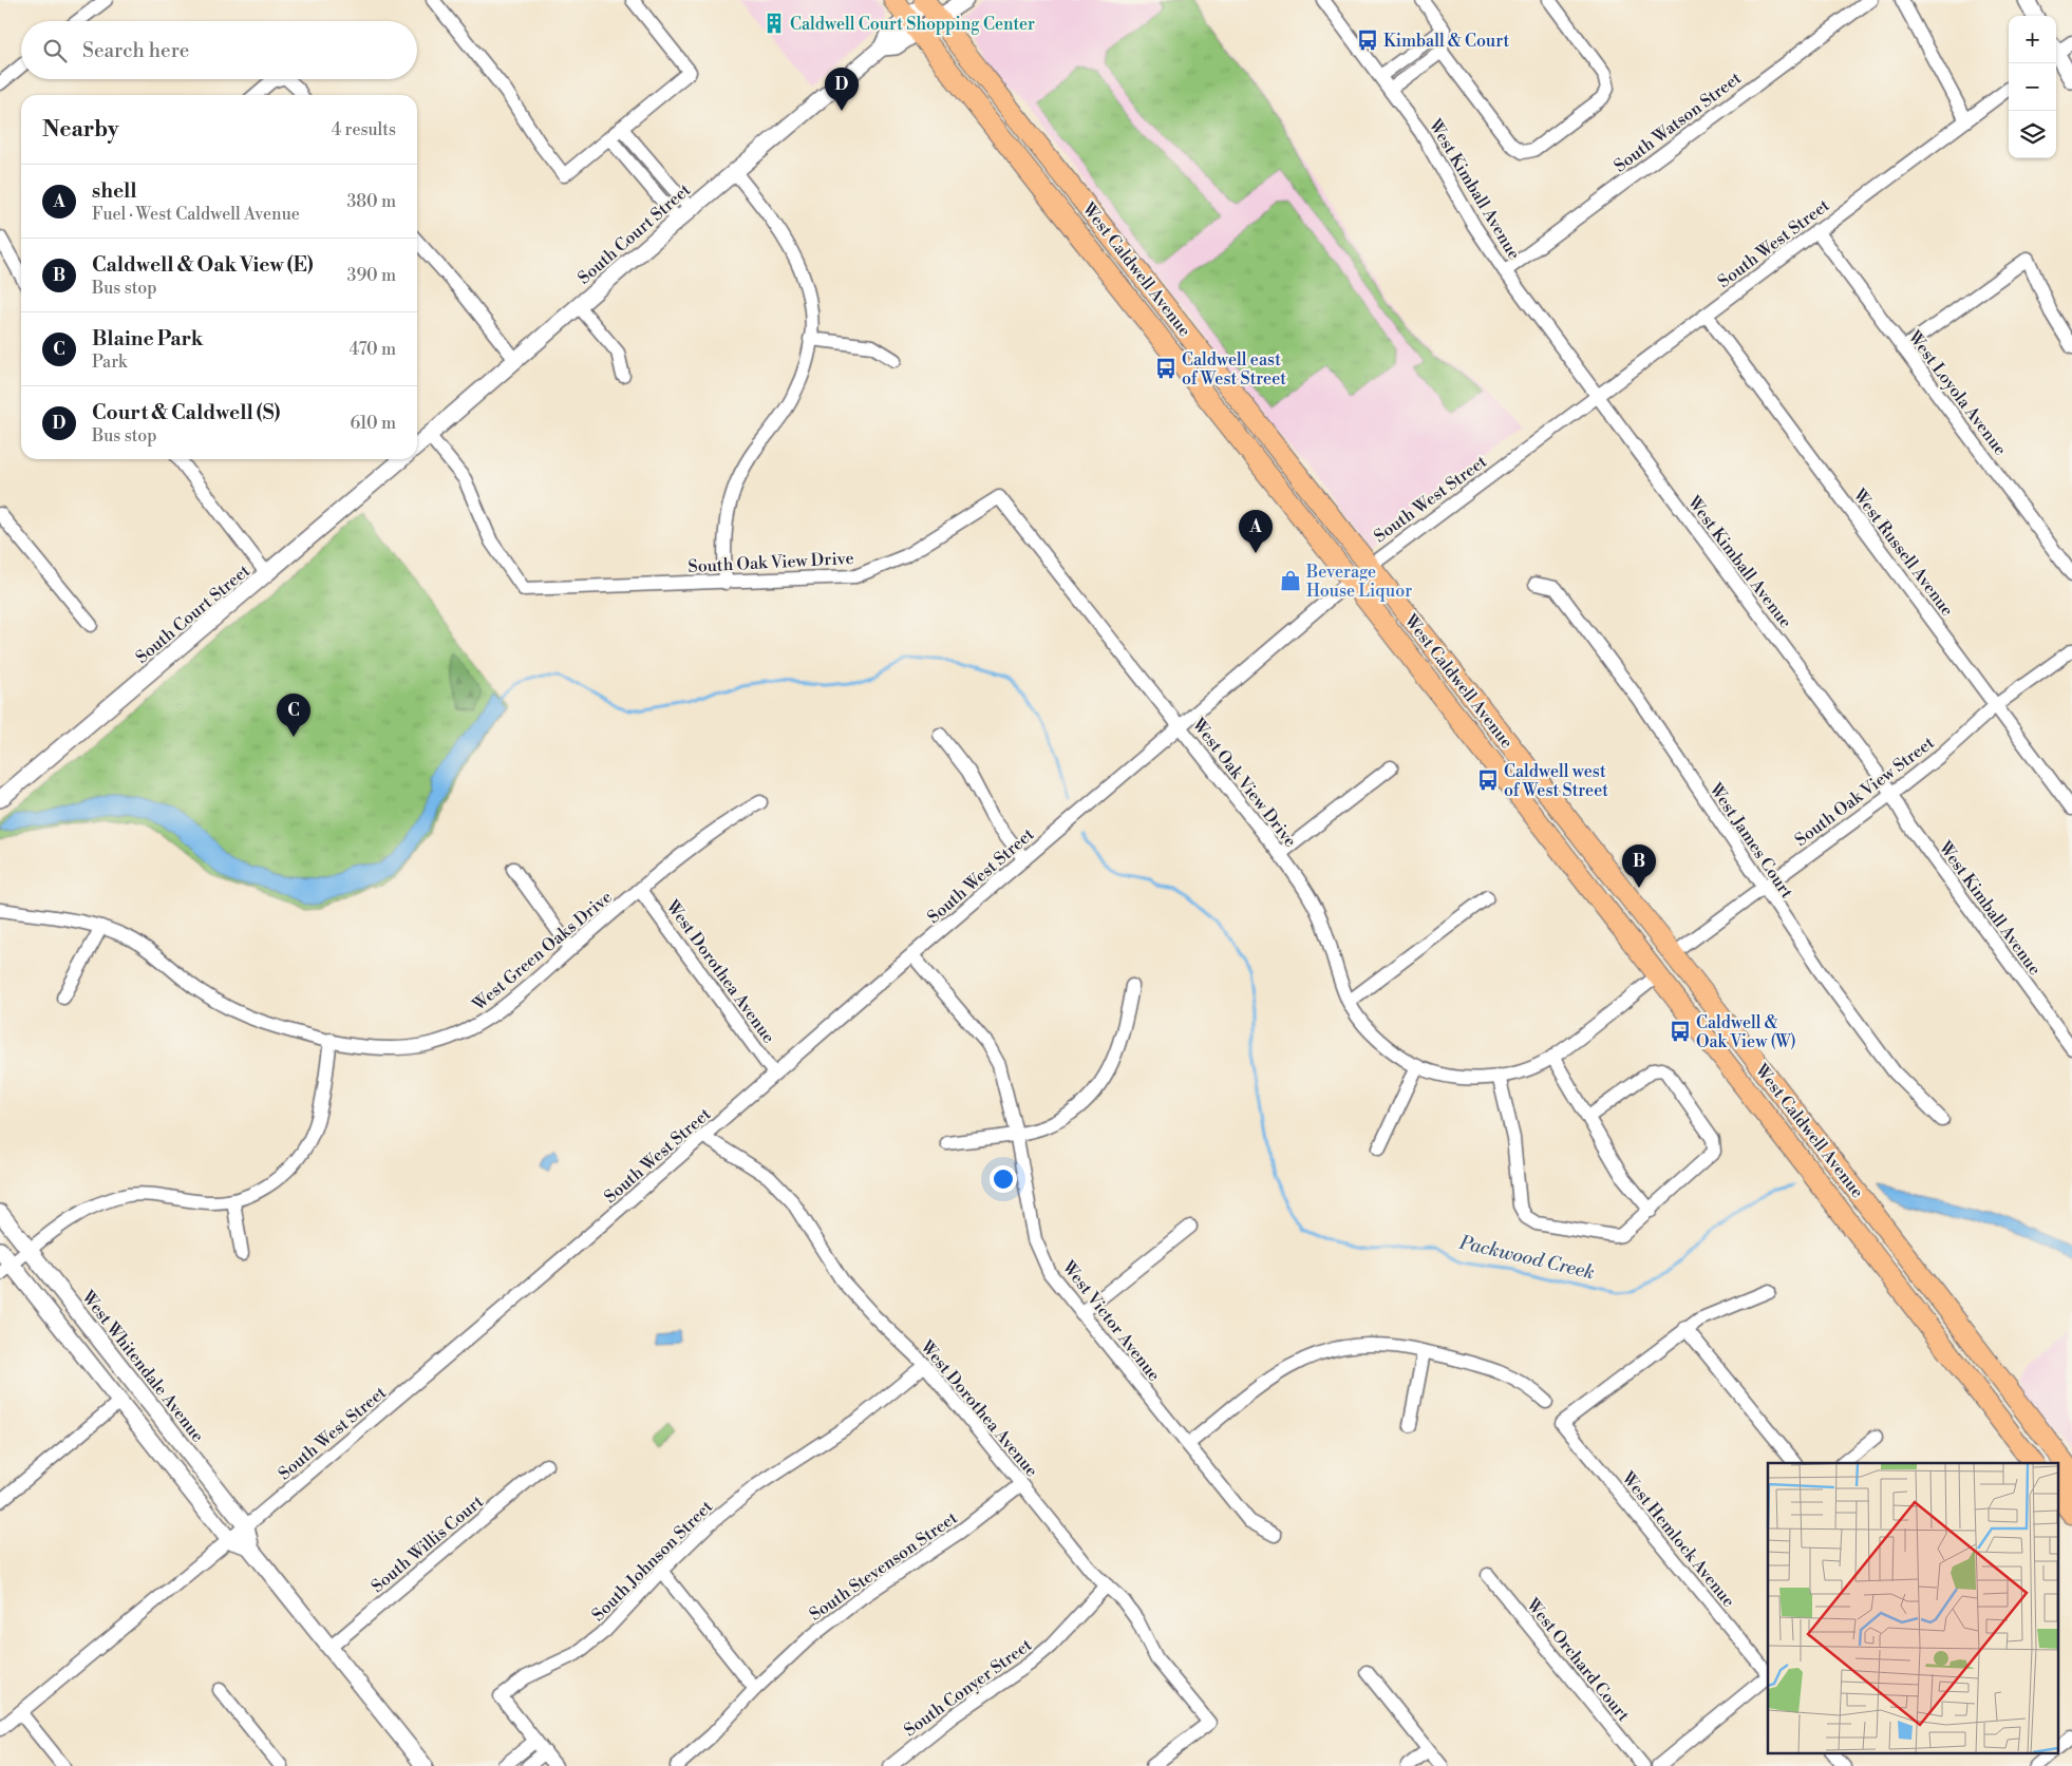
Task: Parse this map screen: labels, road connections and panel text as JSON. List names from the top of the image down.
{
  "streets": {
    "main road": ["West Caldwell Avenue"],
    "street": [
      "South Watson Street",
      "West Kimball Avenue",
      "South Court Street",
      "South West Street",
      "West Loyola Avenue",
      "West Russell Avenue",
      "South Oak View Drive",
      "West Oak View Drive",
      "South Oak View Street",
      "West James Court",
      "West Green Oaks Drive",
      "West Dorothea Avenue",
      "West Victor Avenue",
      "West Whitendale Avenue",
      "West Hemlock Avenue",
      "South Willis Court",
      "South Johnson Street",
      "South Stevenson Street",
      "West Orchard Court",
      "South Conyer Street"
    ]
  },
  "crossings": [
    ["South Watson Street", "West Kimball Avenue"],
    ["West Kimball Avenue", "South West Street"],
    ["West Kimball Avenue", "South Oak View Street"],
    ["South Court Street", "West Caldwell Avenue"],
    ["South Court Street", "South Oak View Drive"],
    ["South West Street", "West Caldwell Avenue"],
    ["South West Street", "West Loyola Avenue"],
    ["South West Street", "West Russell Avenue"],
    ["South West Street", "West Oak View Drive"],
    ["South West Street", "West Dorothea Avenue"],
    ["South West Street", "West Victor Avenue"],
    ["South West Street", "West Whitendale Avenue"],
    ["West Caldwell Avenue", "South Oak View Street"],
    ["West Russell Avenue", "South Oak View Street"],
    ["South Oak View Drive", "West Oak View Drive"],
    ["South Oak View Street", "West James Court"],
    ["West Green Oaks Drive", "West Dorothea Avenue"],
    ["West Dorothea Avenue", "South Johnson Street"],
    ["West Dorothea Avenue", "South Stevenson Street"],
    ["West Dorothea Avenue", "South Conyer Street"],
    ["West Whitendale Avenue", "South Willis Court"]
  ],
  "water": ["Packwood Creek"],
  "places": {
    "building": ["Caldwell Court Shopping Center"],
    "bus stop": [
      "Kimball & Court",
      "Caldwell east of West Street",
      "Caldwell west of West Street",
      "Caldwell & Oak View (W)"
    ],
    "shop": ["Beverage House Liquor"]
  },
  "page": {
    "map_buttons": ["+", "−"],
    "search": "Search here",
    "pins": [
      "D",
      "A",
      "C",
      "B"
    ],
    "heading": ["Nearby", "4 results"],
    "list": [
      {
        "mark": "A",
        "name": "shell",
        "note": "Fuel · West Caldwell Avenue",
        "value": "380 m"
      },
      {
        "mark": "B",
        "name": "Caldwell & Oak View (E)",
        "note": "Bus stop",
        "value": "390 m"
      },
      {
        "mark": "C",
        "name": "Blaine Park",
        "note": "Park",
        "value": "470 m"
      },
      {
        "mark": "D",
        "name": "Court & Caldwell (S)",
        "note": "Bus stop",
        "value": "610 m"
      }
    ]
  }
}
